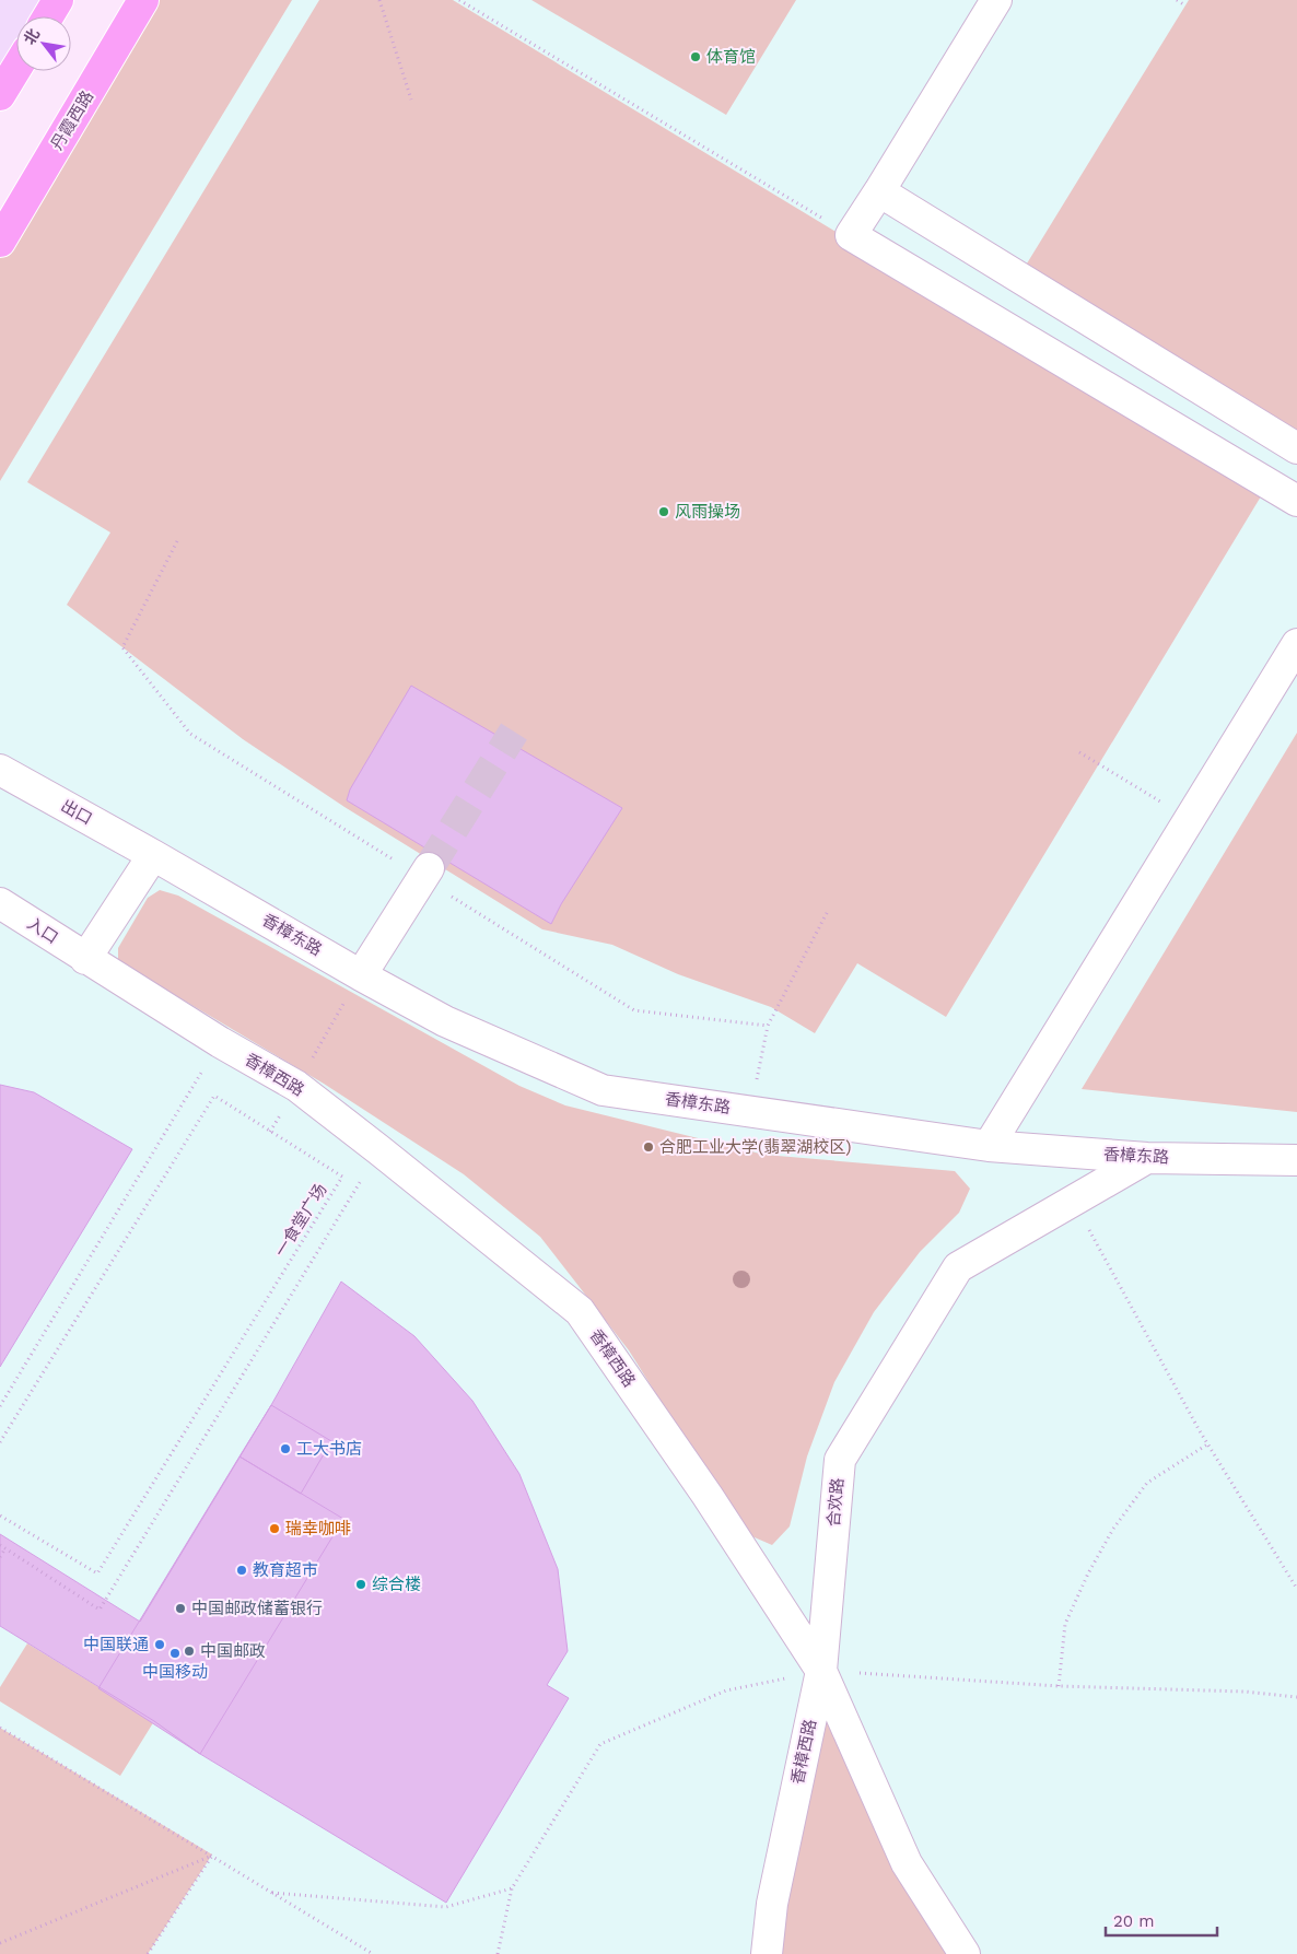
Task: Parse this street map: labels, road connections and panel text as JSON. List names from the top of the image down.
{
  "streets": {
    "main road": ["丹霞西路"],
    "street": [
      "出口",
      "入口",
      "香樟东路",
      "香樟西路",
      "合欢路"
    ],
    "path": ["一食堂广场"]
  },
  "crossings": [
    ["出口", "香樟东路"],
    ["入口", "香樟西路"],
    ["香樟东路", "合欢路"],
    ["香樟西路", "合欢路"]
  ],
  "places": [
    "体育馆",
    "风雨操场",
    "合肥工业大学(翡翠湖校区)",
    "工大书店",
    "瑞幸咖啡",
    "教育超市",
    "综合楼",
    "中国邮政储蓄银行",
    "中国联通",
    "中国邮政",
    "中国移动"
  ],
  "scale_bar": "20 m",
  "north": "top left"
}
